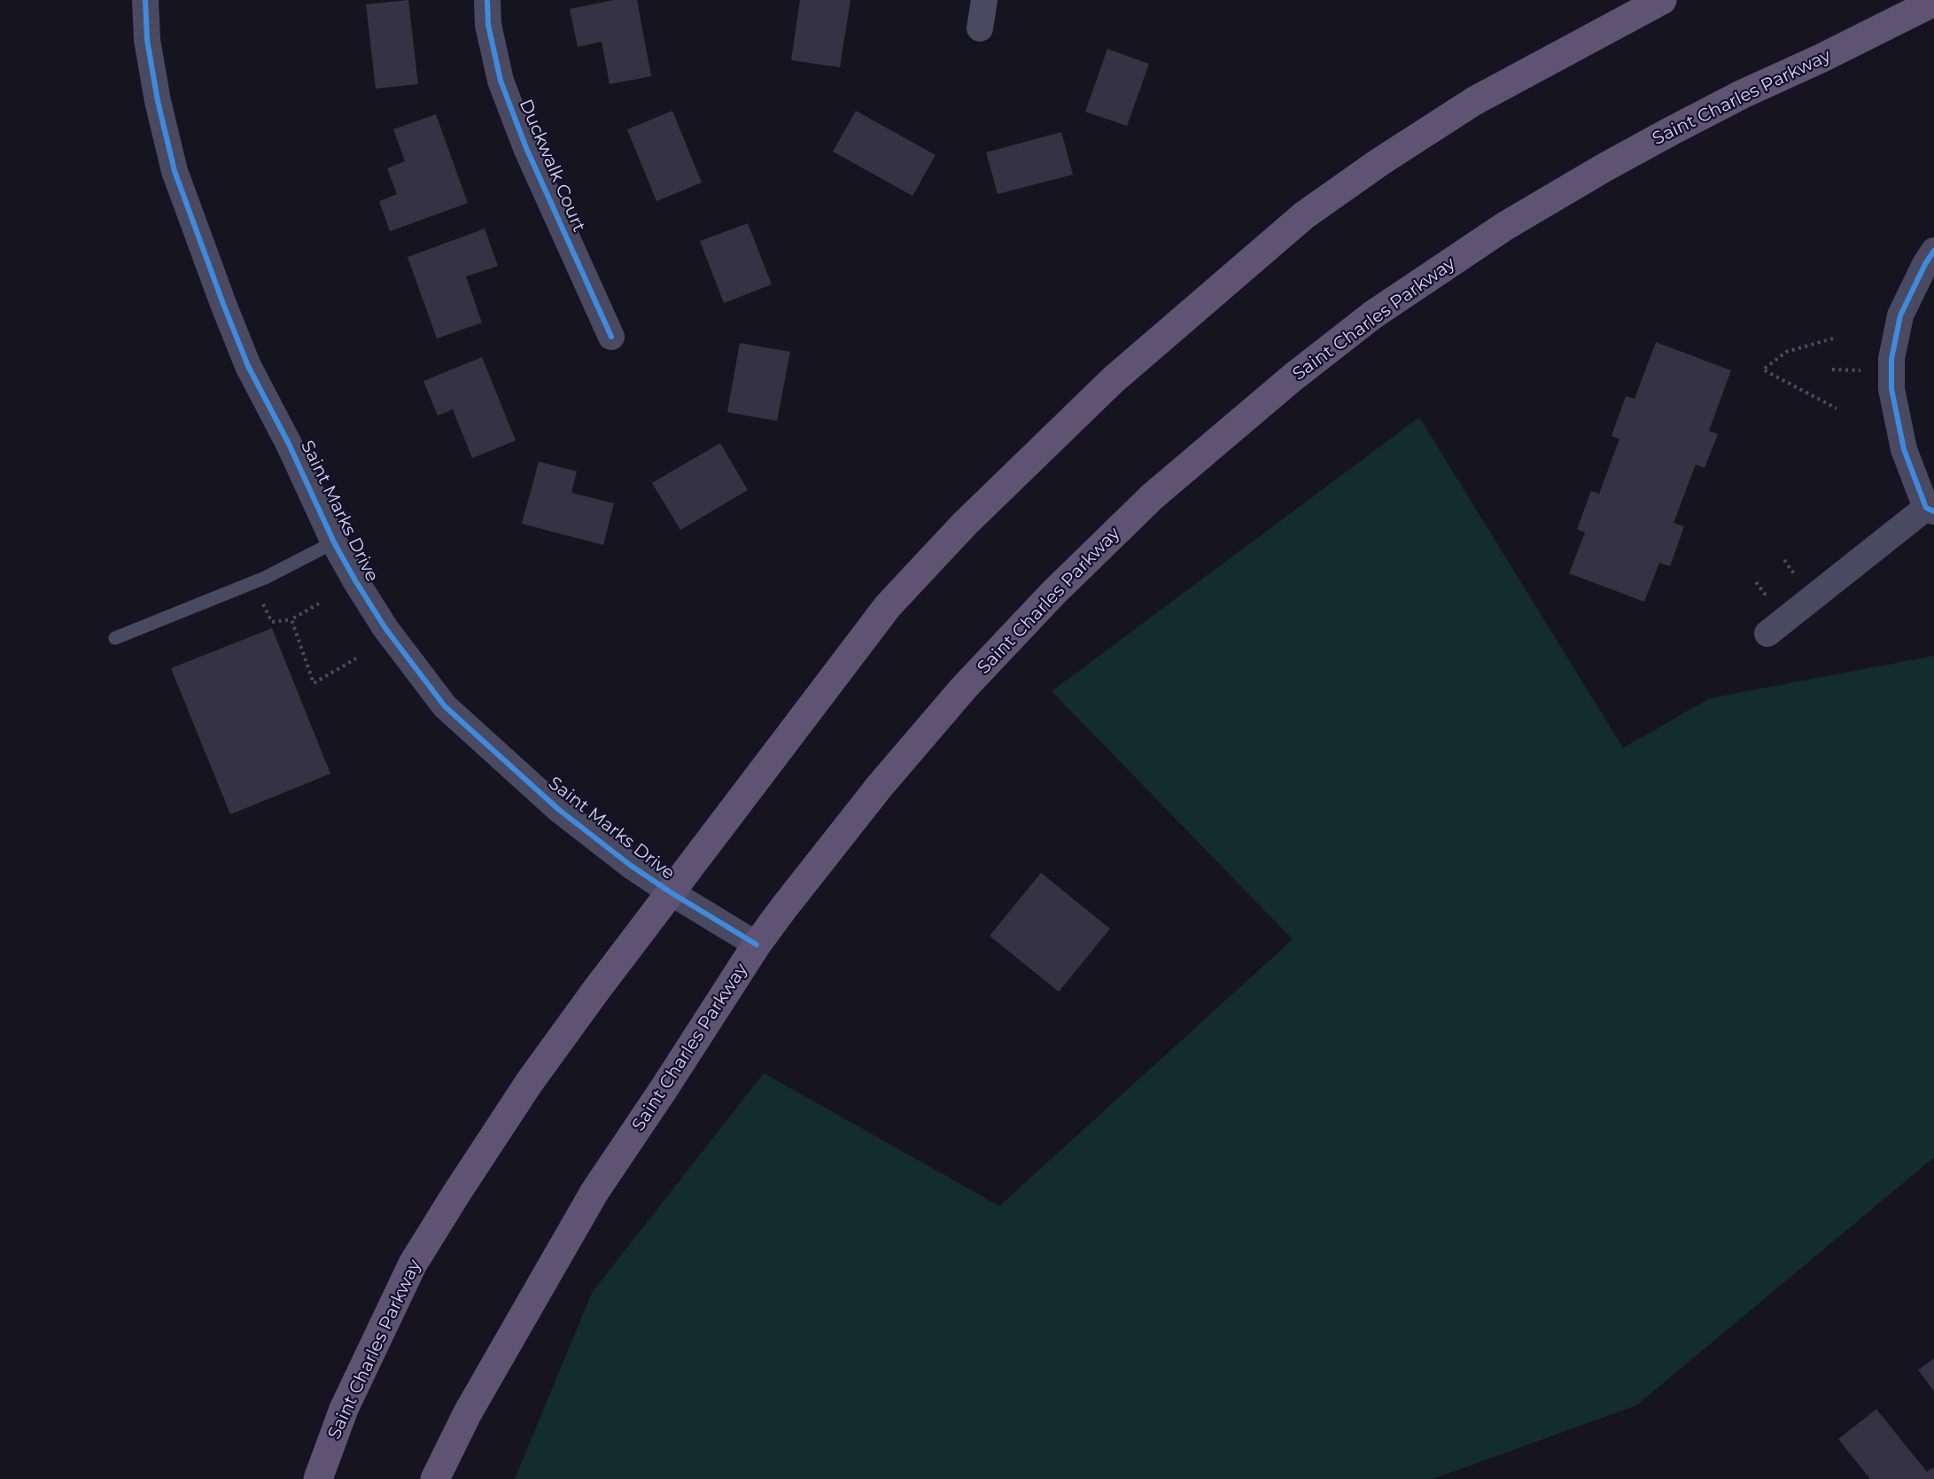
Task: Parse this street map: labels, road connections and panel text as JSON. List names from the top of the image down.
{
  "streets": {
    "main road": ["Saint Charles Parkway"],
    "street": ["Duckwalk Court", "Saint Marks Drive"]
  },
  "crossings": [
    ["Saint Charles Parkway", "Saint Marks Drive"]
  ]
}
